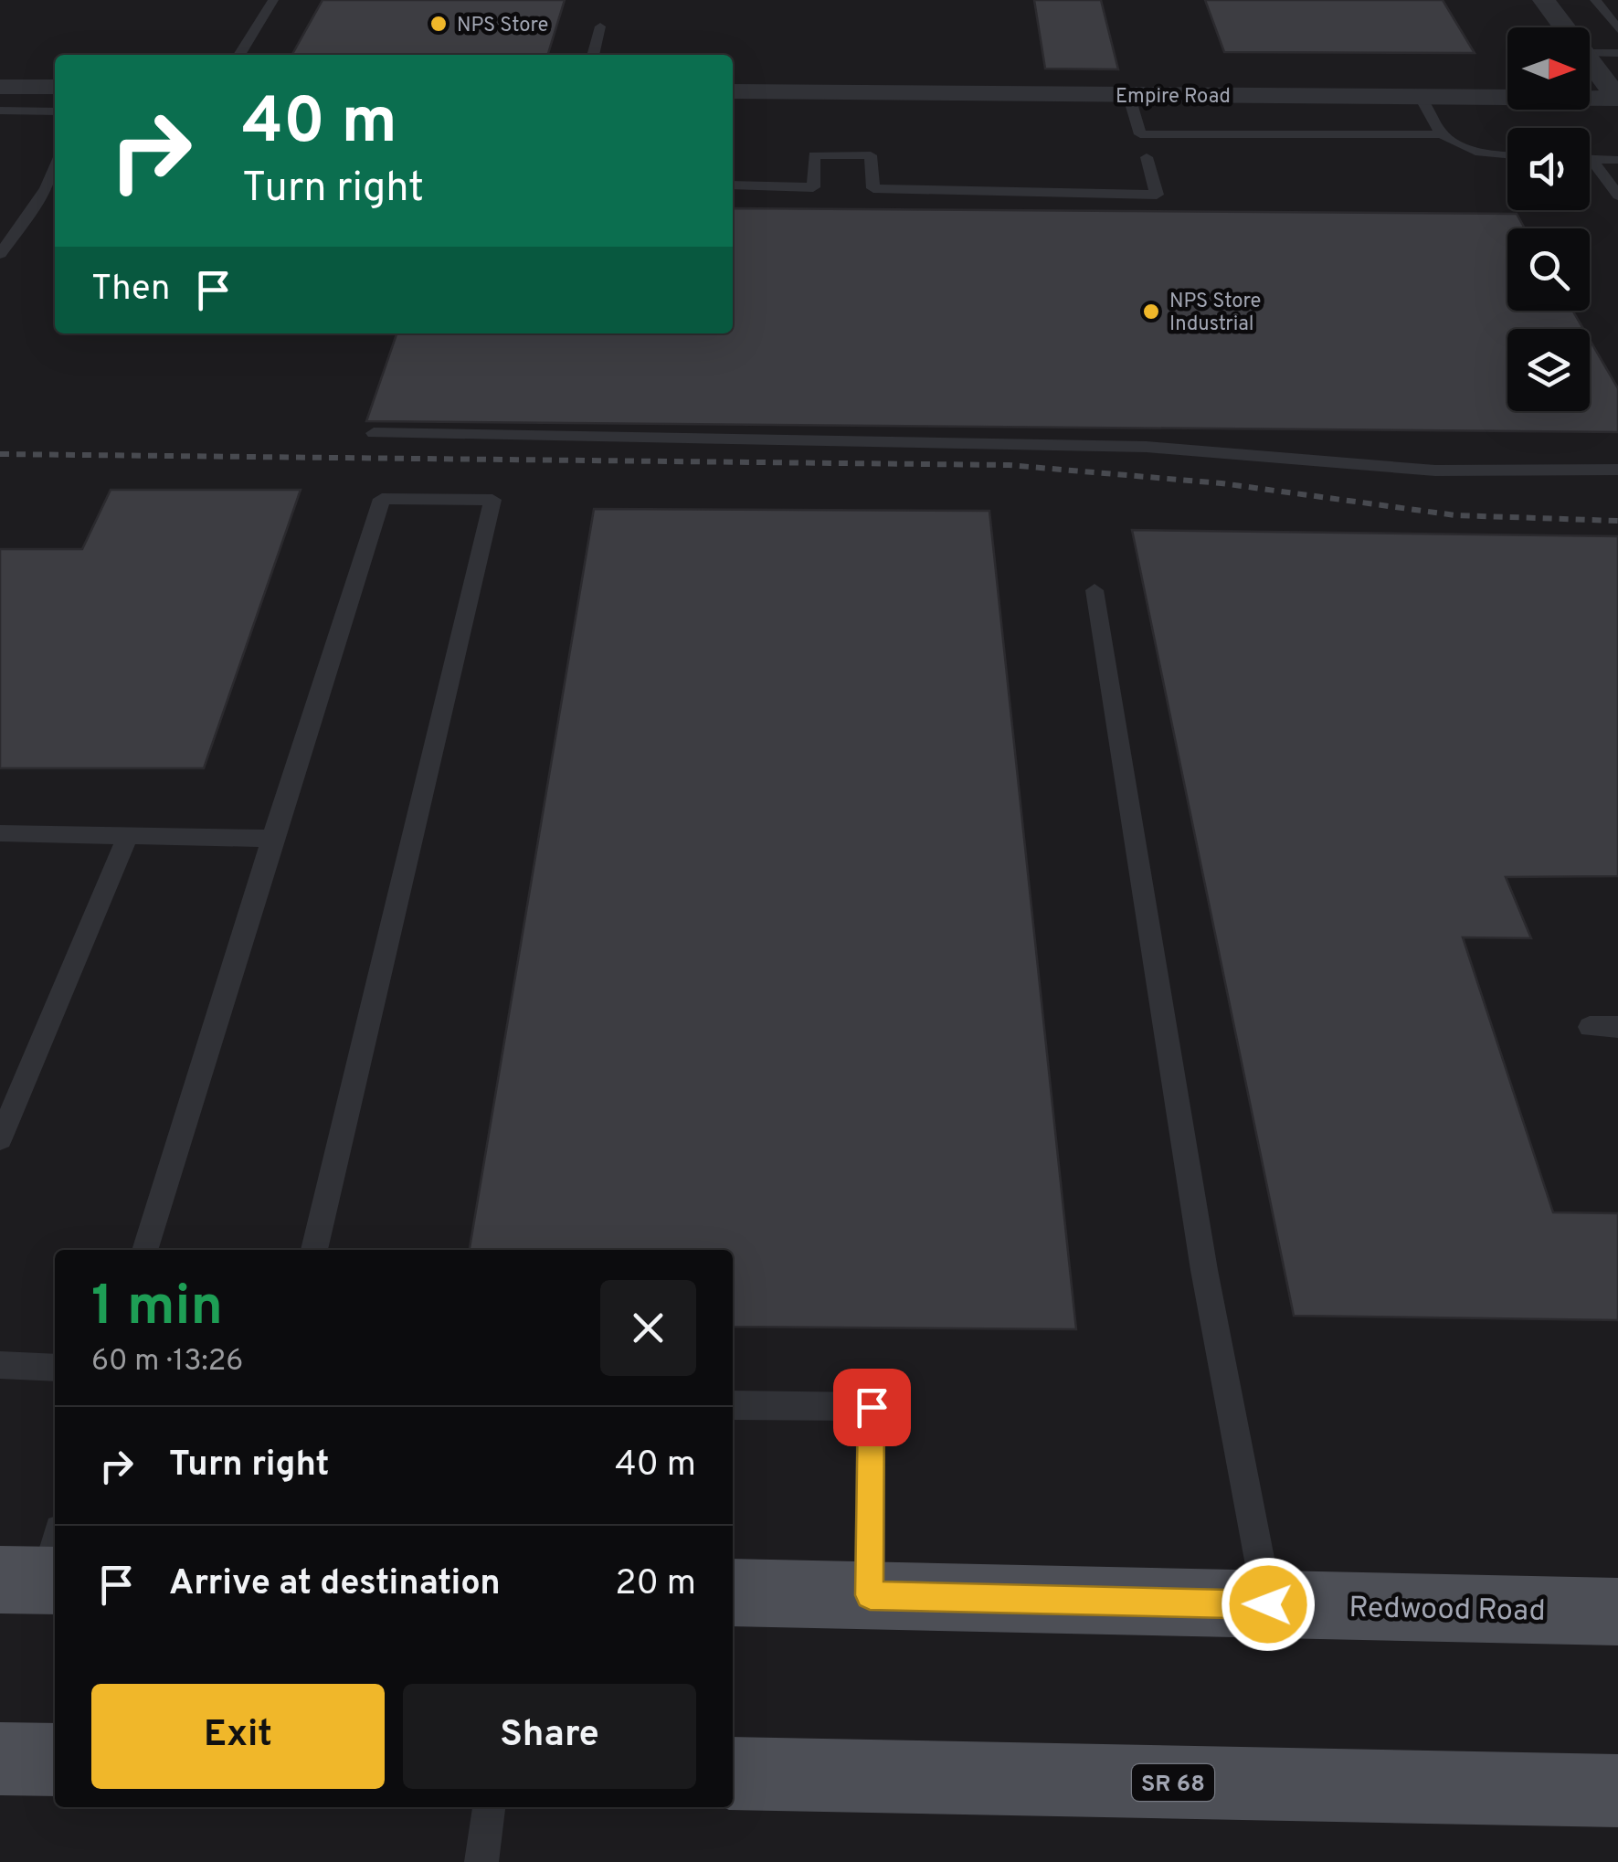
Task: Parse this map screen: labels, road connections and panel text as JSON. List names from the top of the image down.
{
  "streets": {
    "main road": ["Redwood Road", "SR 68"],
    "street": ["Empire Road"]
  },
  "places": ["NPS Store", "NPS Store Industrial"],
  "north": "right",
  "page": {
    "turn": ["40 m", "Turn right"],
    "then": "Then",
    "heading": ["1 min", "60 m · 13:26"],
    "list": [
      {
        "name": "Turn right",
        "value": "40 m"
      },
      {
        "name": "Arrive at destination",
        "value": "20 m"
      }
    ],
    "buttons": ["Exit", "Share"]
  }
}
